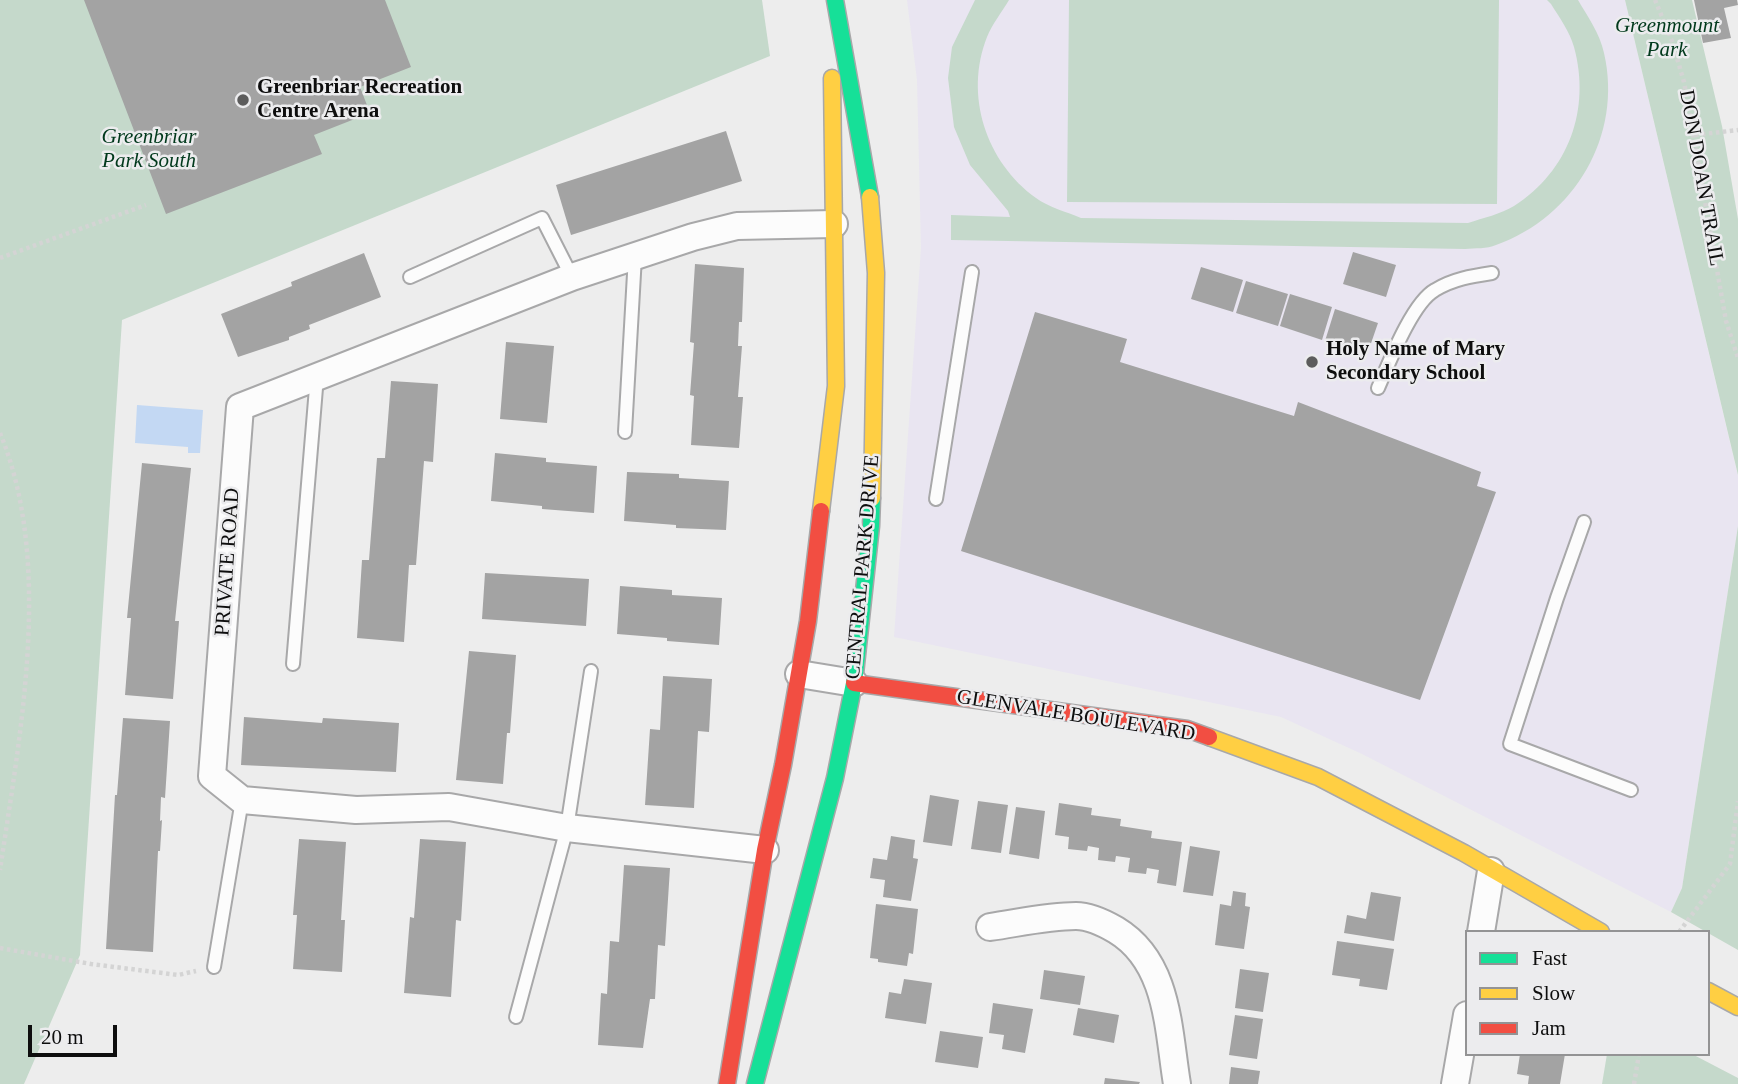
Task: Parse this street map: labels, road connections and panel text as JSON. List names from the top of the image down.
{
  "streets": {
    "street": ["PRIVATE ROAD", "CENTRAL PARK DRIVE", "GLENVALE BOULEVARD"],
    "path": ["DON DOAN TRAIL"]
  },
  "crossings": [
    ["PRIVATE ROAD", "CENTRAL PARK DRIVE"],
    ["CENTRAL PARK DRIVE", "GLENVALE BOULEVARD"]
  ],
  "parks": ["Greenmount Park", "Greenbriar Park South"],
  "places": ["Greenbriar Recreation Centre Arena", "Holy Name of Mary Secondary School"],
  "legend": ["Fast", "Slow", "Jam"],
  "scale_bar": "20 m"
}
